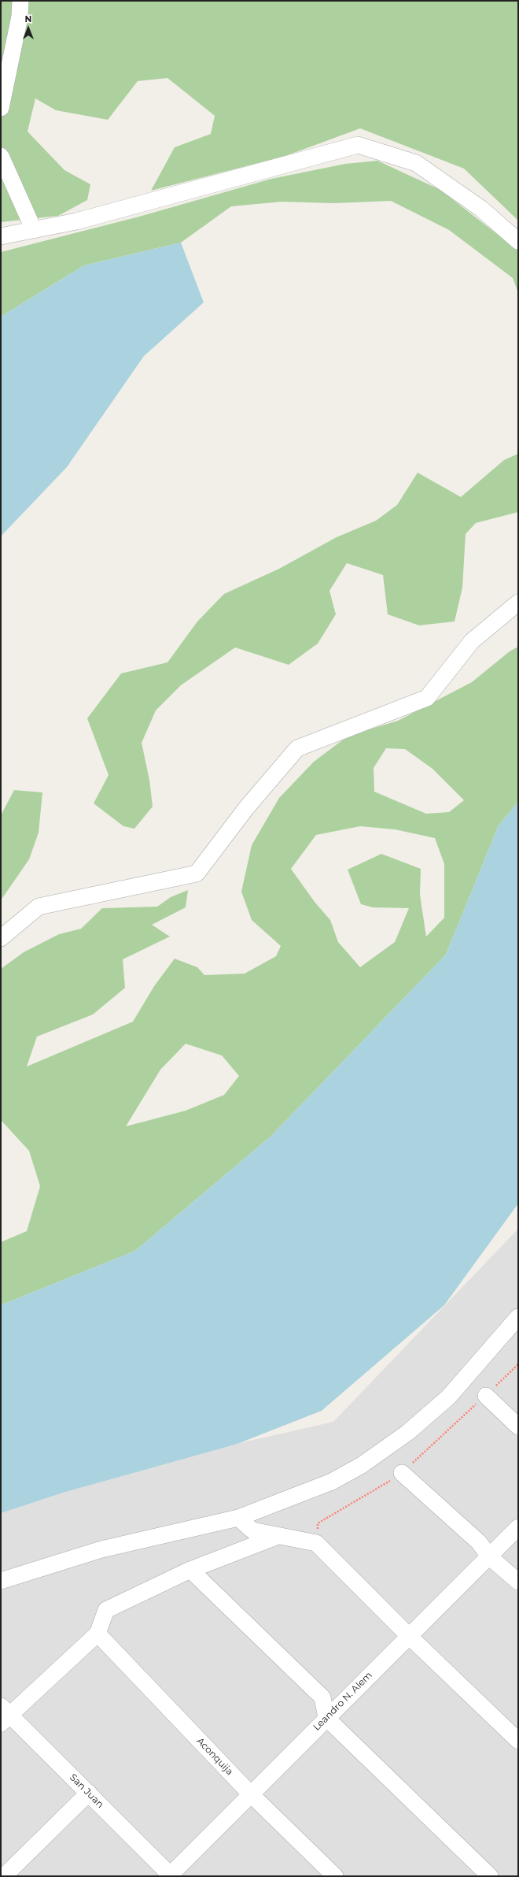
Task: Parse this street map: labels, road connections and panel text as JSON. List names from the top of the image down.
{
  "streets": {
    "street": ["Leandro N. Alem", "Aconquija", "San Juan"]
  },
  "crossings": [
    ["Leandro N. Alem", "Aconquija"],
    ["Leandro N. Alem", "San Juan"]
  ],
  "north": "top"
}
